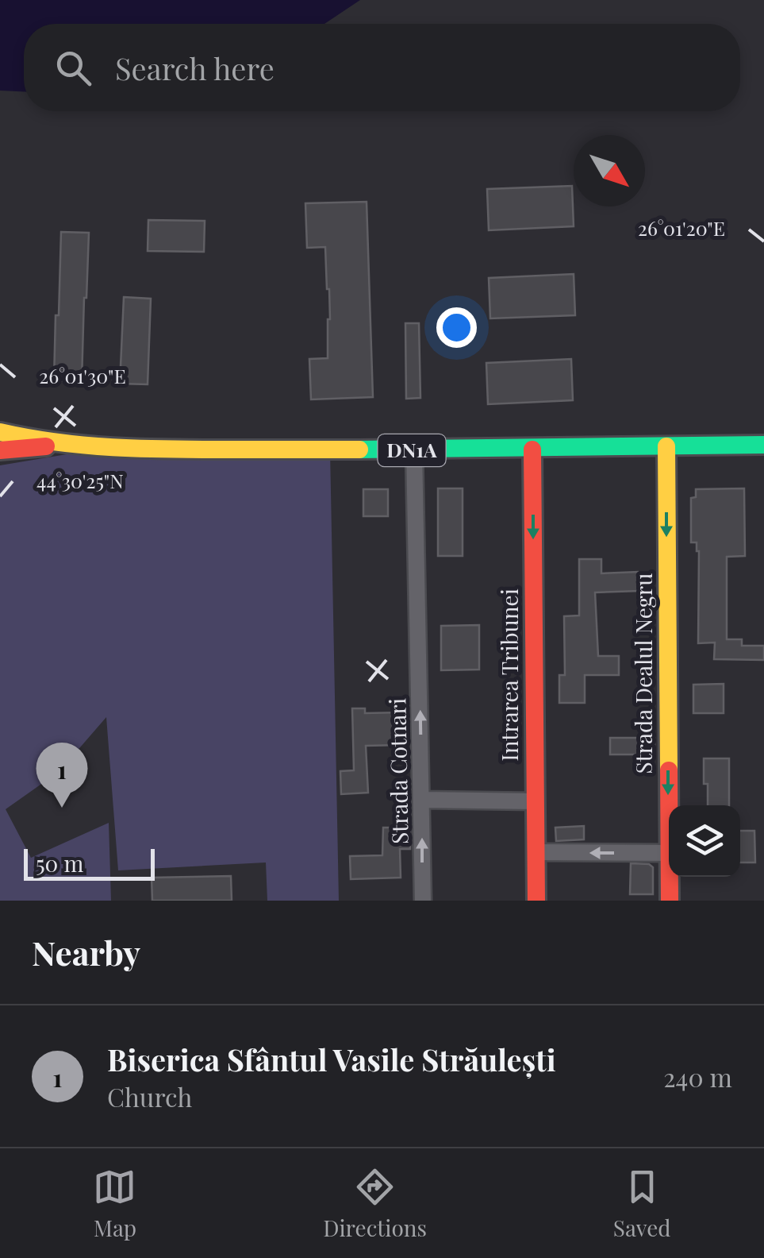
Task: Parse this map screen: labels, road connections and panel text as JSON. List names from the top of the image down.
{
  "streets": {
    "street": [
      "DN1A",
      "Strada Dealul Negru",
      "Intrarea Tribunei",
      "Strada Cotnari"
    ]
  },
  "crossings": [
    ["DN1A", "Strada Dealul Negru"],
    ["DN1A", "Intrarea Tribunei"],
    ["DN1A", "Strada Cotnari"]
  ],
  "one_way": ["Strada Dealul Negru", "Intrarea Tribunei", "Strada Cotnari"],
  "scale_bar": "50 m",
  "north": "bottom right",
  "page": {
    "search": "Search here",
    "pins": "1",
    "scale": "50 m",
    "heading": "Nearby",
    "list": [
      {
        "mark": "1",
        "name": "Biserica Sfântul Vasile Străulești",
        "note": "Church",
        "value": "240 m"
      }
    ],
    "nav": ["Map", "Directions", "Saved"]
  },
  "coordinates": ["26°01'20\"E", "26°01'30\"E", "44°30'25\"N"]
}
